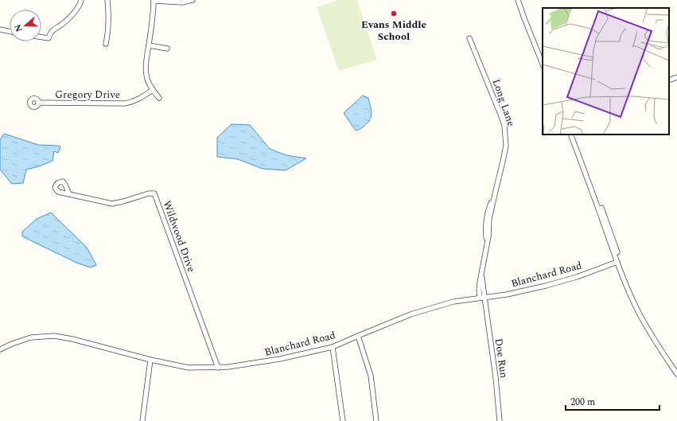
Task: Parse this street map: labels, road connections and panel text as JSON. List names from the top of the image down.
{
  "streets": {
    "street": [
      "Gregory Drive",
      "Long Lane",
      "Wildwood Drive",
      "Blanchard Road",
      "Doe Run"
    ]
  },
  "crossings": [
    ["Long Lane", "Blanchard Road"],
    ["Long Lane", "Doe Run"],
    ["Wildwood Drive", "Blanchard Road"],
    ["Blanchard Road", "Doe Run"]
  ],
  "places": ["Evans Middle School"],
  "scale_bar": "200 m",
  "north": "left"
}
